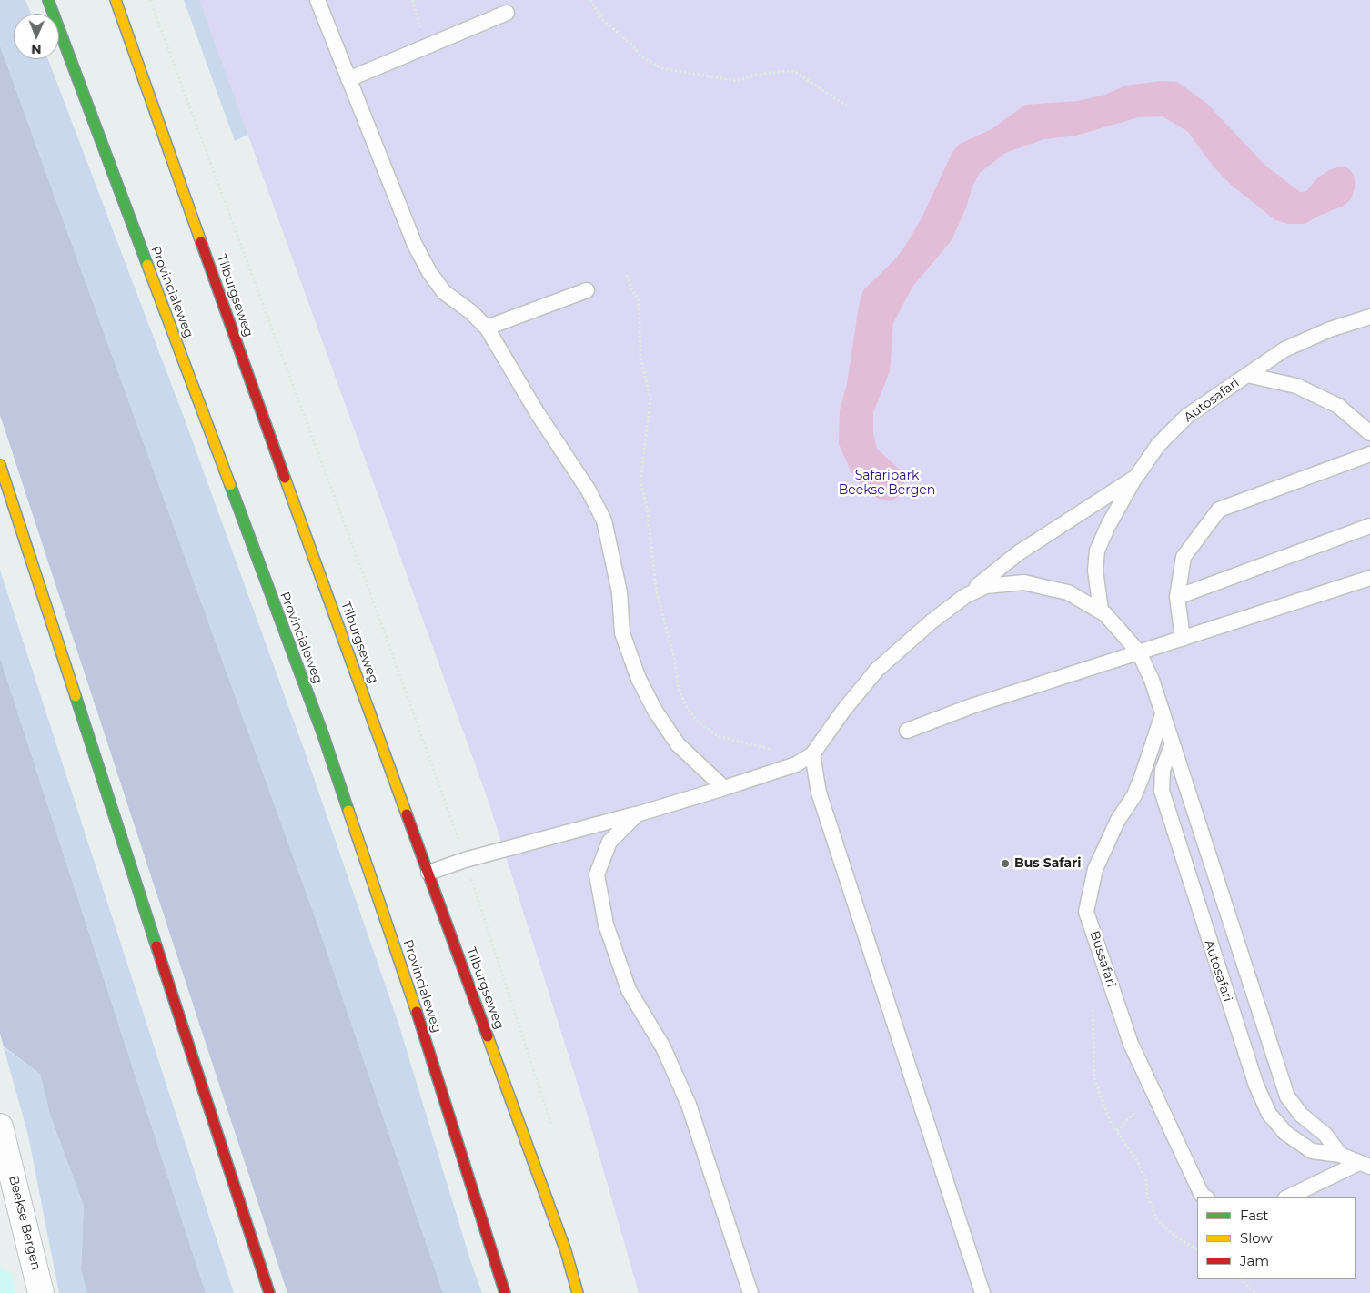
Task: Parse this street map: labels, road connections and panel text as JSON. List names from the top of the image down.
{
  "streets": {
    "main road": ["Provincialeweg", "Tilburgseweg"],
    "street": ["Beekse Bergen"],
    "lane": ["Autosafari", "Bussafari"]
  },
  "parks": ["Safaripark Beekse Bergen"],
  "places": ["Bus Safari"],
  "legend": ["Fast", "Slow", "Jam"],
  "north": "bottom"
}
